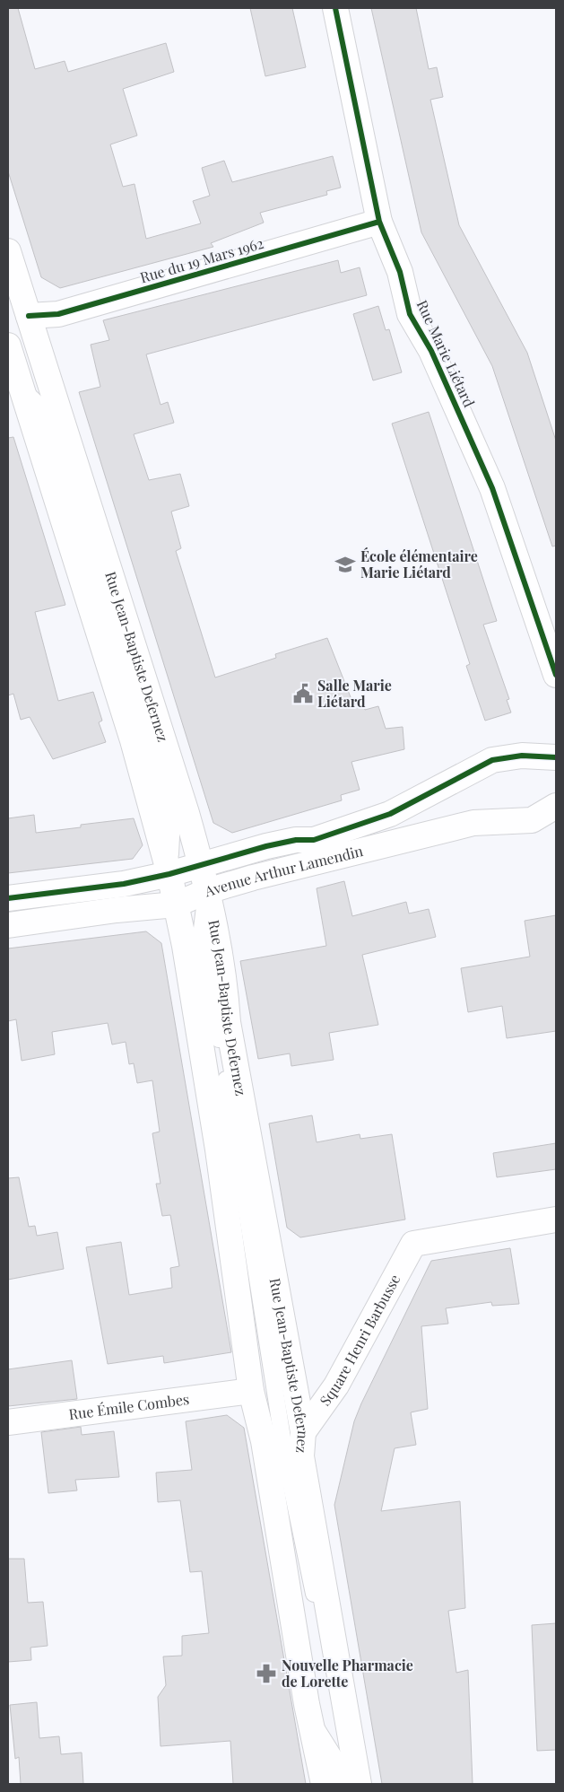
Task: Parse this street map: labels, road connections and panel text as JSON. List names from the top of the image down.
{
  "streets": {
    "main road": [
      "Rue du 19 Mars 1962",
      "Rue Marie Liétard",
      "Rue Jean-Baptiste Defernez",
      "Avenue Arthur Lamendin",
      "Square Henri Barbusse",
      "Rue Émile Combes"
    ]
  },
  "crossings": [
    ["Rue du 19 Mars 1962", "Rue Marie Liétard"],
    ["Rue du 19 Mars 1962", "Rue Jean-Baptiste Defernez"],
    ["Rue Jean-Baptiste Defernez", "Avenue Arthur Lamendin"],
    ["Rue Jean-Baptiste Defernez", "Square Henri Barbusse"],
    ["Rue Jean-Baptiste Defernez", "Rue Émile Combes"]
  ],
  "places": {
    "school or university": ["École élémentaire Marie Liétard"],
    "public building": ["Salle Marie Liétard"],
    "pharmacy": ["Nouvelle Pharmacie de Lorette"]
  }
}
